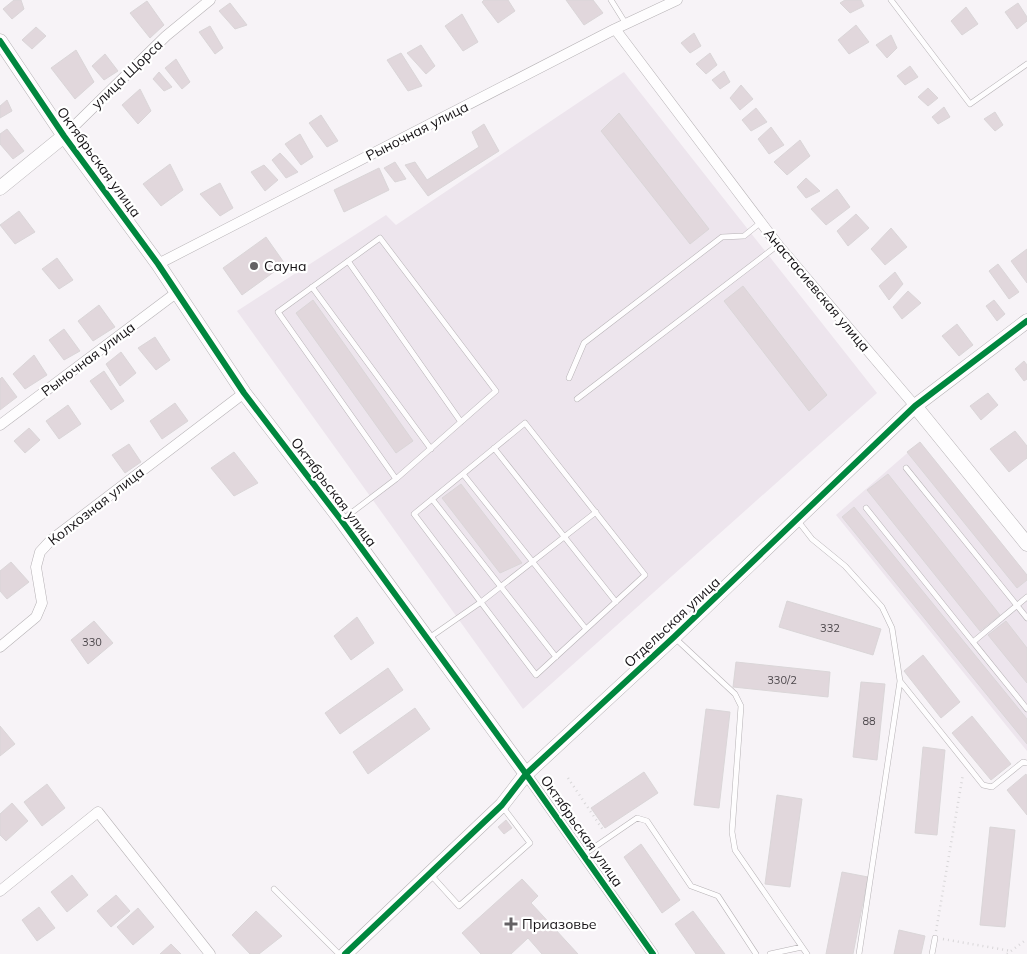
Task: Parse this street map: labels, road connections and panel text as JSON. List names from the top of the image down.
{
  "streets": {
    "street": [
      "улица Щорса",
      "Рыночная улица",
      "Октябрьская улица",
      "Анастасиевская улица",
      "Колхозная улица",
      "Отдельская улица"
    ]
  },
  "crossings": [
    ["улица Щорса", "Октябрьская улица"],
    ["Рыночная улица", "Октябрьская улица"],
    ["Рыночная улица", "Анастасиевская улица"],
    ["Октябрьская улица", "Колхозная улица"],
    ["Октябрьская улица", "Отдельская улица"],
    ["Анастасиевская улица", "Отдельская улица"]
  ],
  "places": {
    "other": ["Сауна"],
    "health": ["Приазовье"]
  },
  "house_numbers": [
    "332",
    "330",
    "330/2",
    "88"
  ]
}
